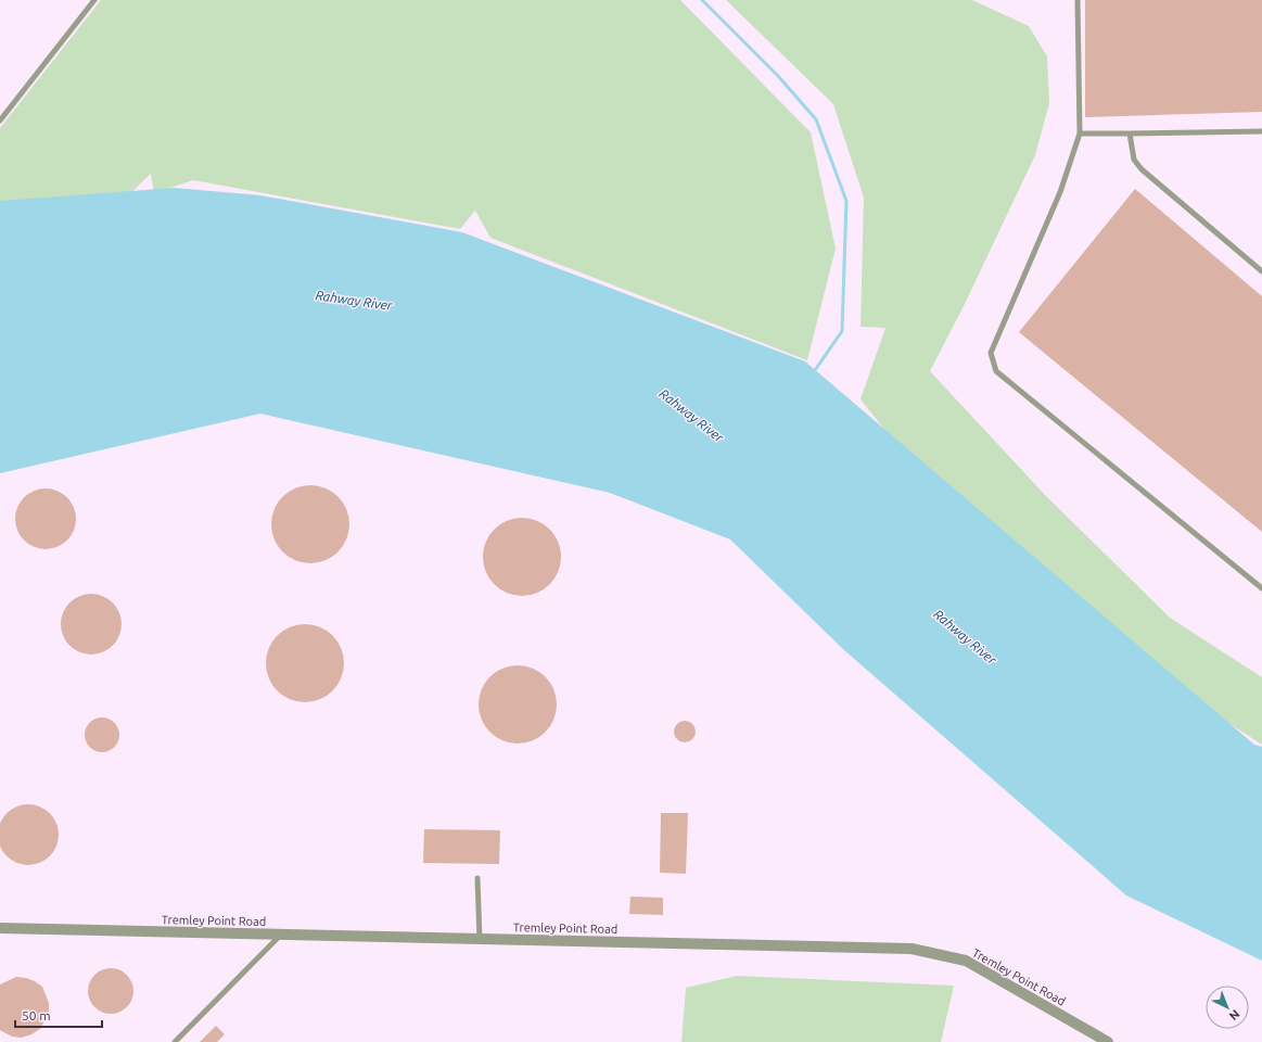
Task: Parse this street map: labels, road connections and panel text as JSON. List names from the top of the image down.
{
  "streets": {
    "street": ["Tremley Point Road"]
  },
  "water": ["Rahway River"],
  "scale_bar": "50 m",
  "north": "bottom right"
}
